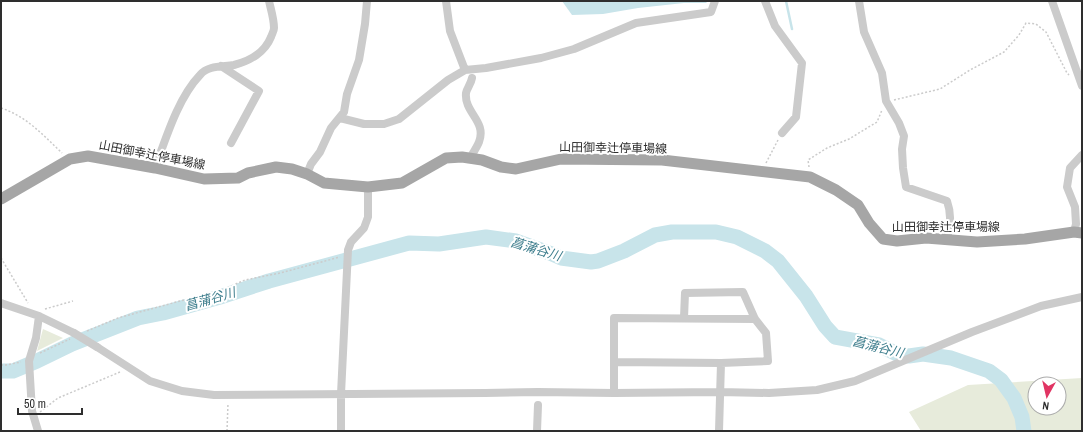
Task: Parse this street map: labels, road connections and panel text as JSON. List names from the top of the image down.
{
  "streets": {
    "main road": ["山田御幸辻停車場線"]
  },
  "water": ["菖蒲谷川"],
  "scale_bar": "50 m",
  "north": "bottom"
}
